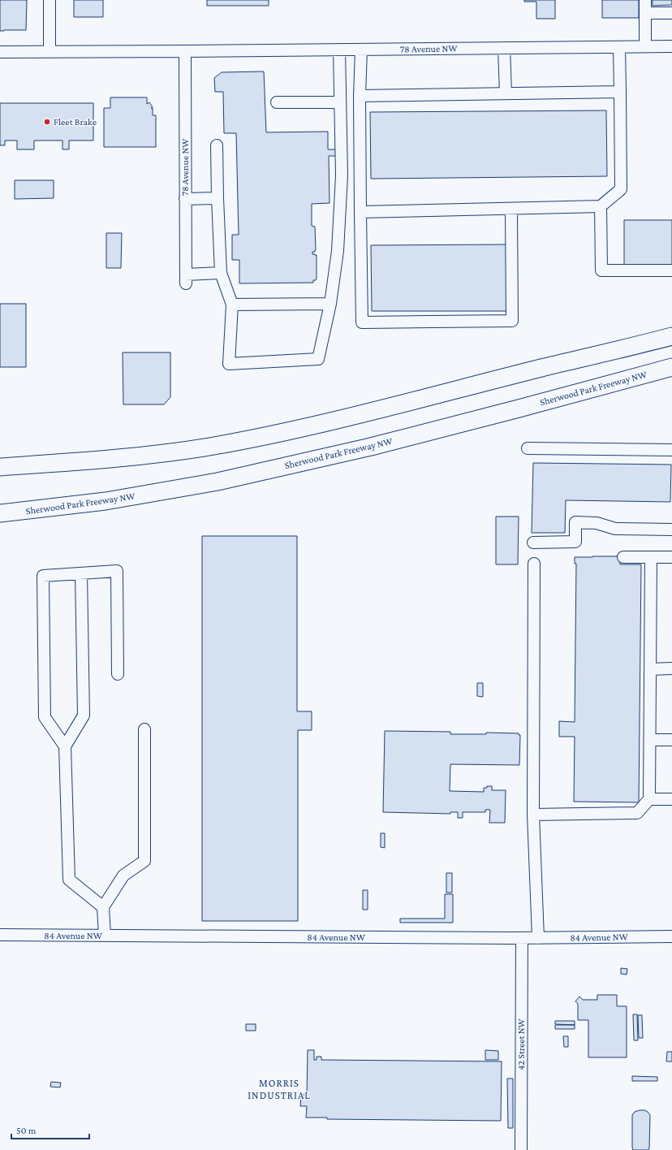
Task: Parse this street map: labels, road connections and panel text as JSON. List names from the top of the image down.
{
  "streets": {
    "highway": ["Sherwood Park Freeway NW"],
    "street": ["78 Avenue NW", "84 Avenue NW", "42 Street NW"]
  },
  "crossings": [
    ["84 Avenue NW", "42 Street NW"]
  ],
  "districts": ["MORRIS INDUSTRIAL"],
  "places": ["Fleet Brake"],
  "scale_bar": "50 m"
}
